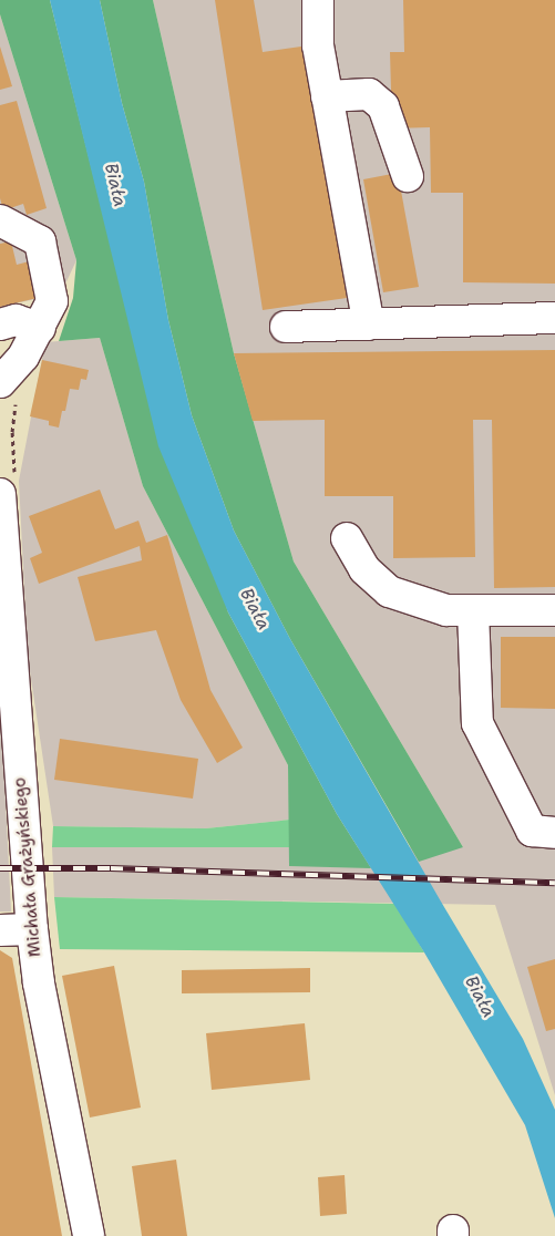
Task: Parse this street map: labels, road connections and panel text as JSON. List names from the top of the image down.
{
  "streets": {
    "street": ["Michała Grażyńskiego"]
  },
  "water": ["Biała"]
}
